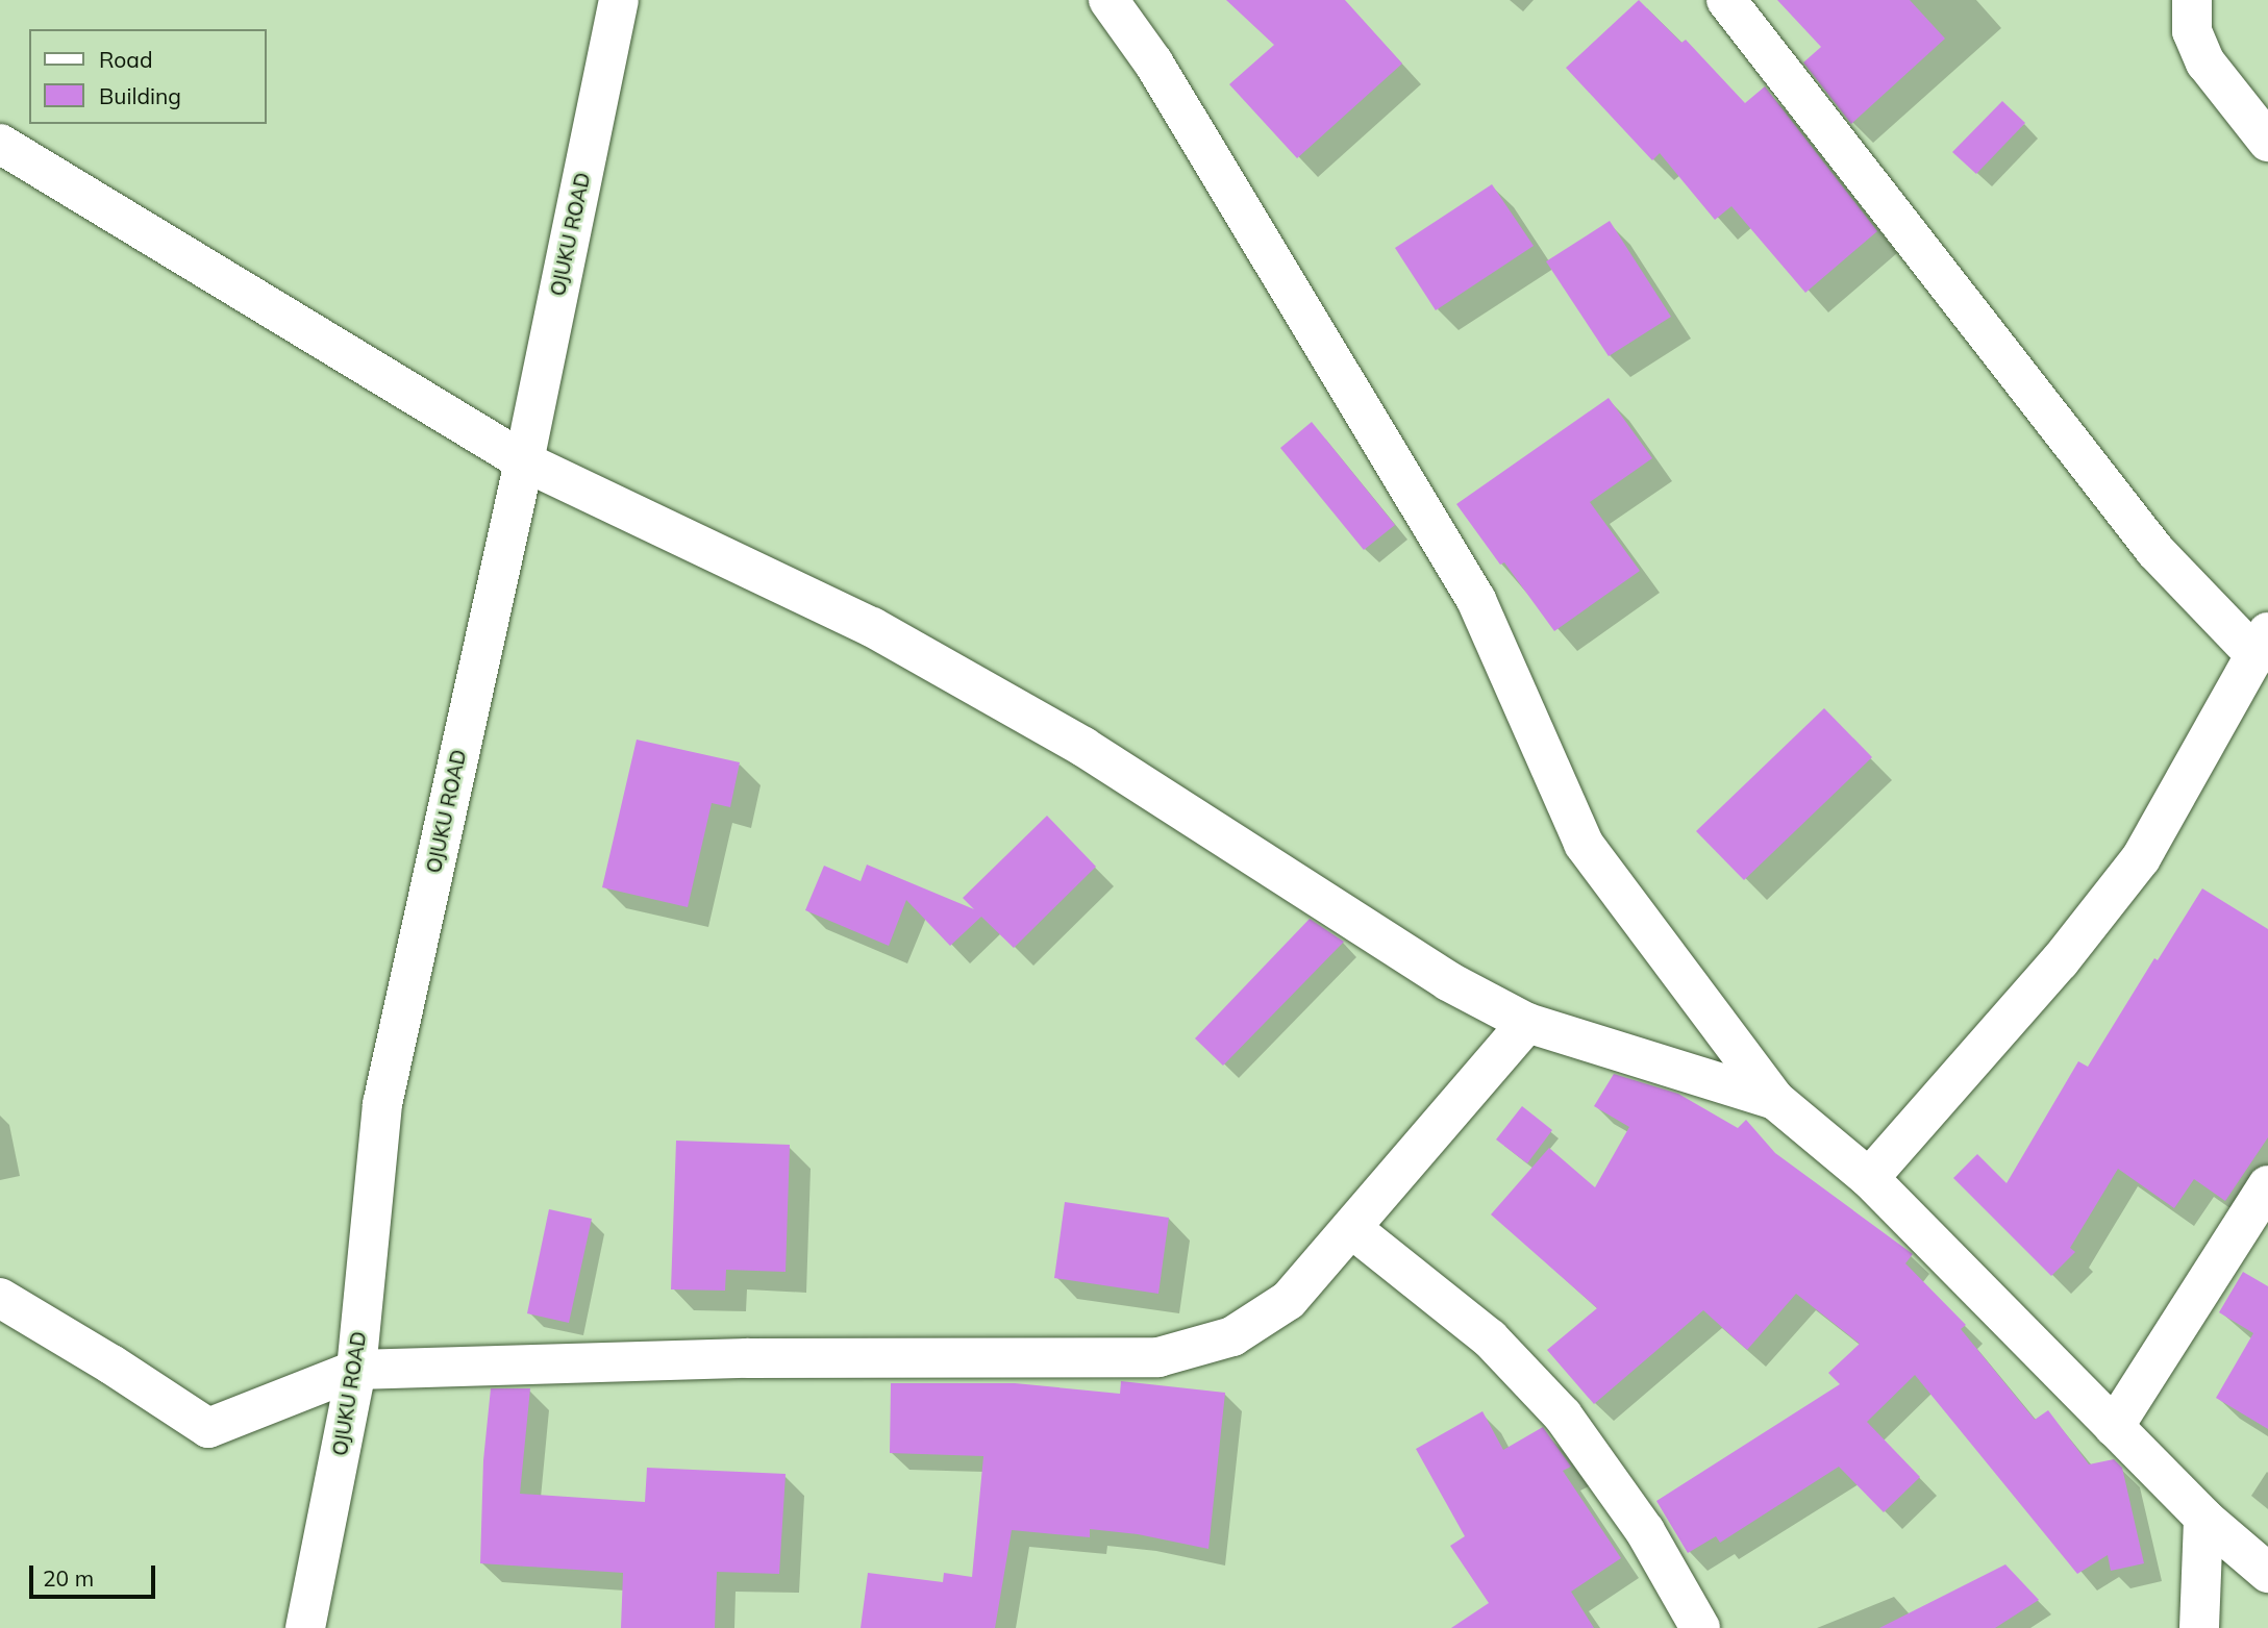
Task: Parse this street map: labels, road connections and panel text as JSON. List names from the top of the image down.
{
  "streets": {
    "street": ["OJUKU ROAD"]
  },
  "legend": ["Road", "Building"],
  "scale_bar": "20 m"
}
